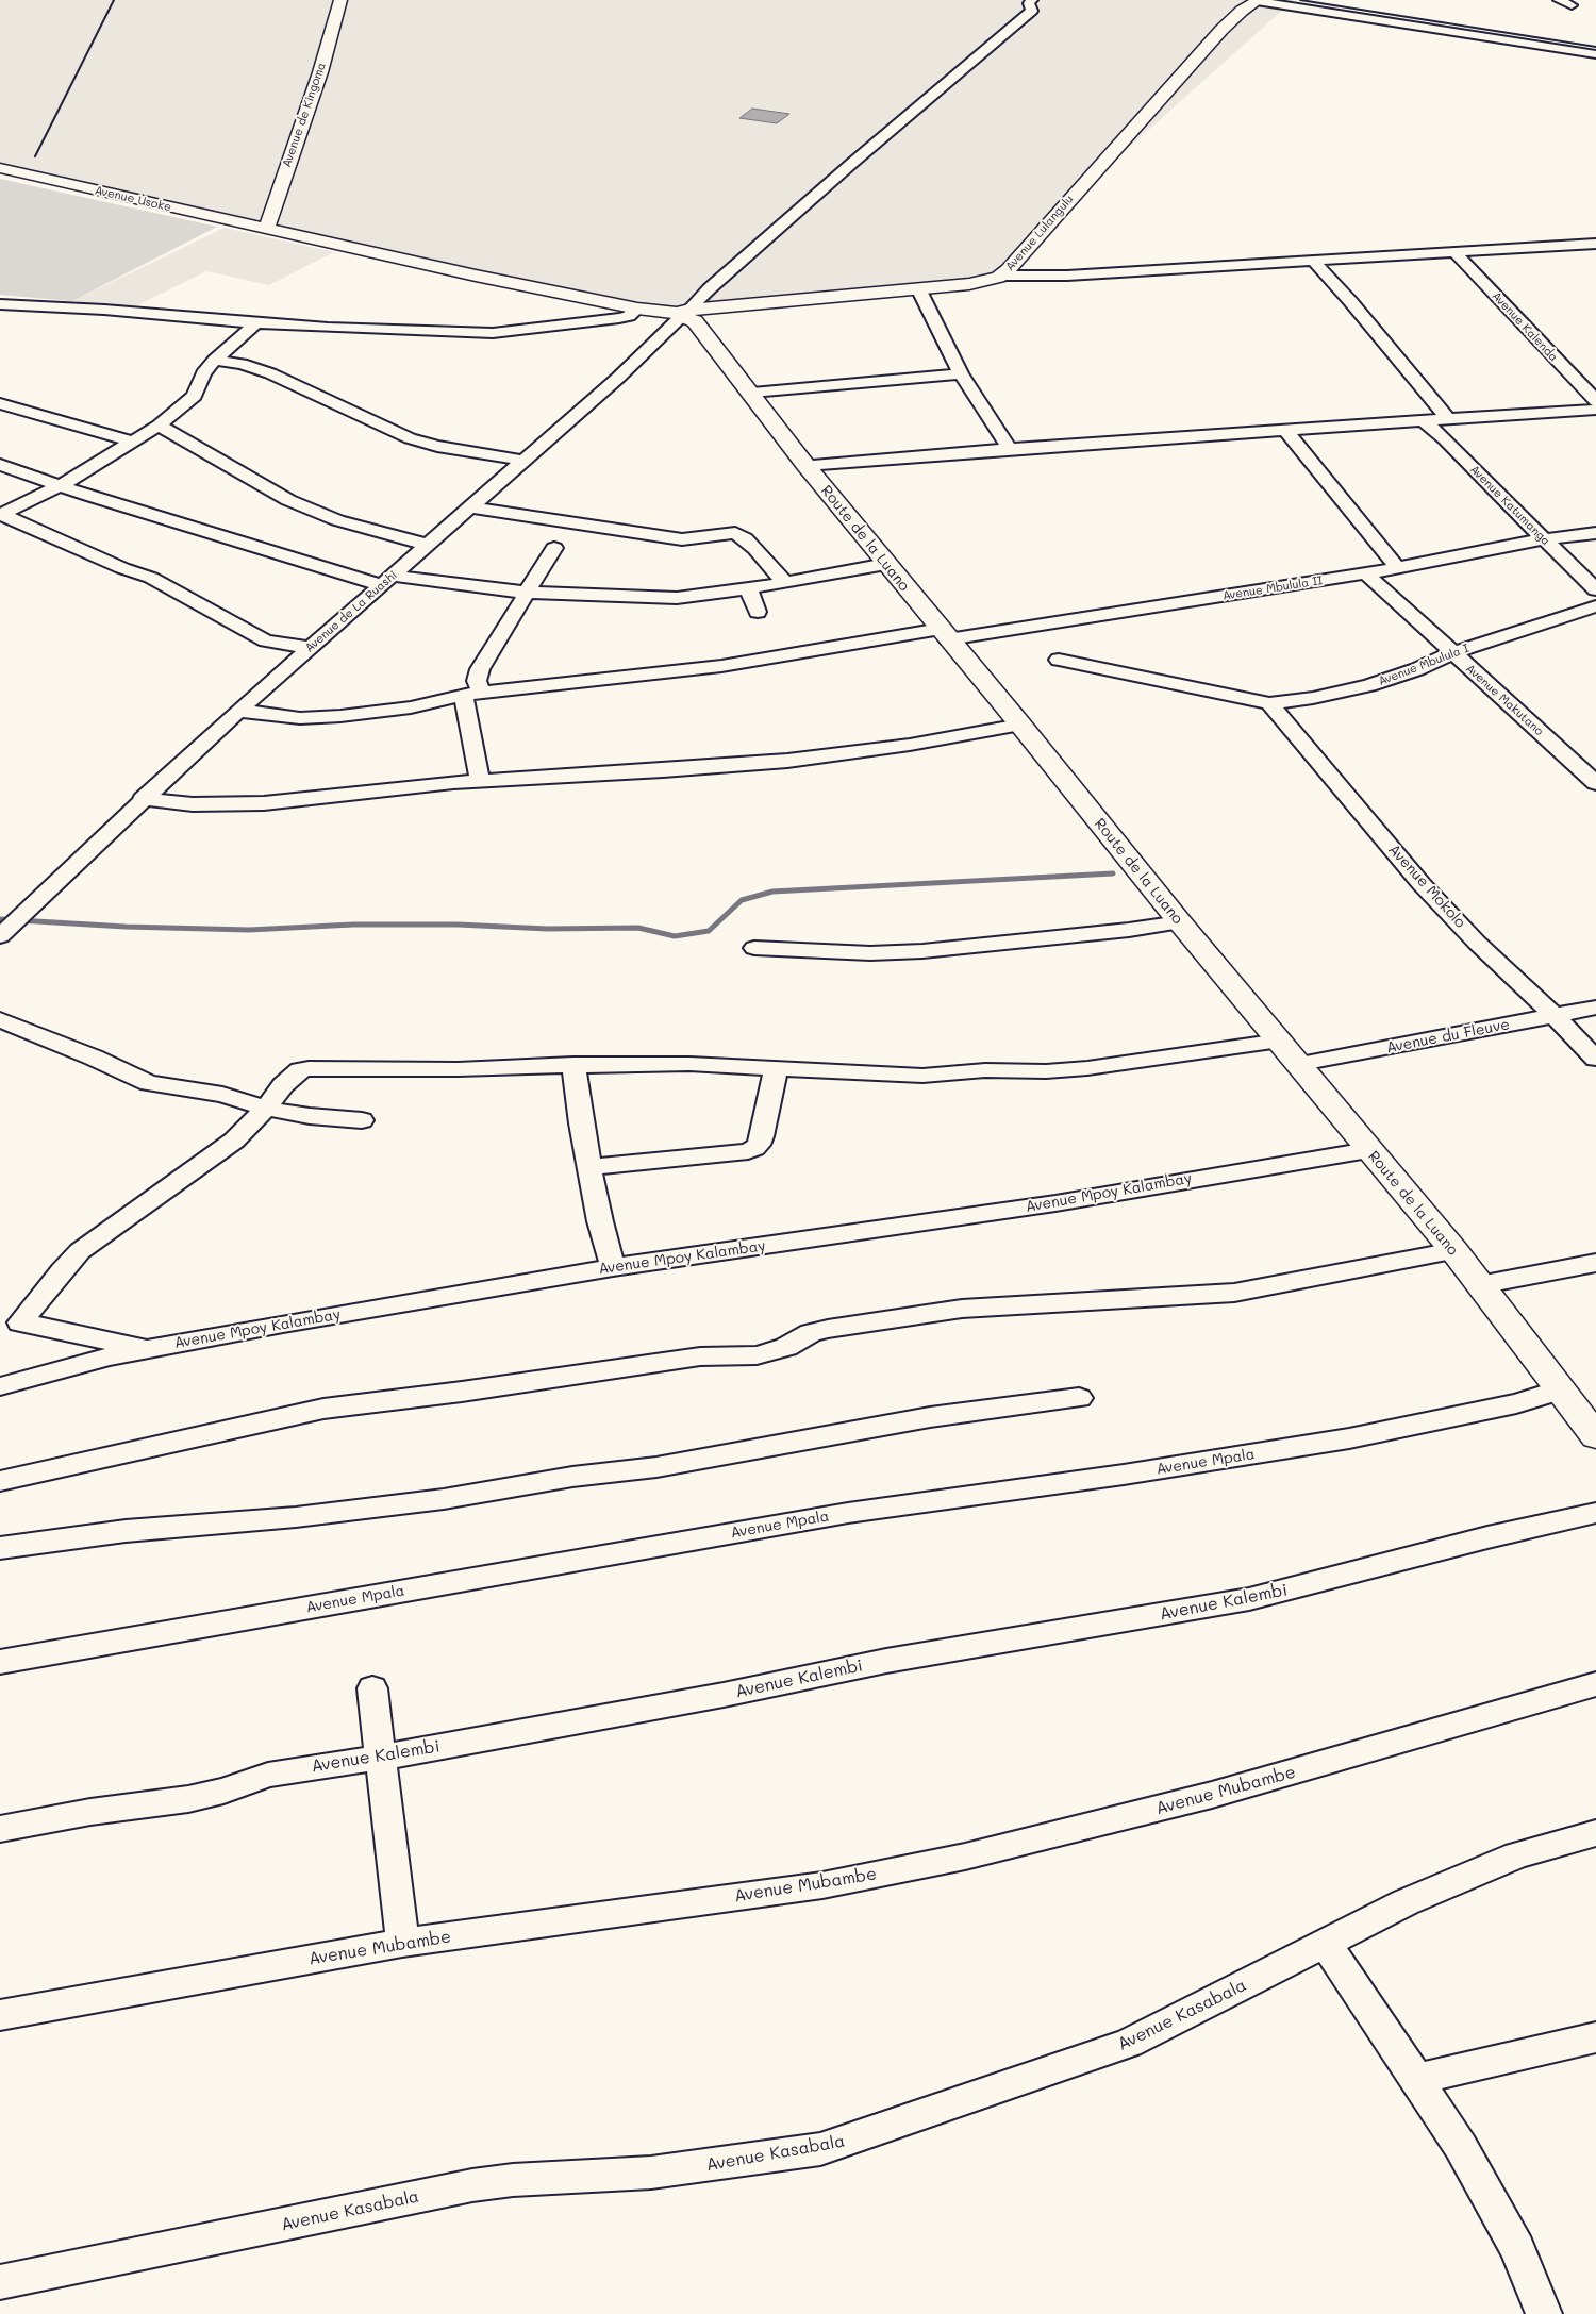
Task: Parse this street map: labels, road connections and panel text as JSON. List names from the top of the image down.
{
  "streets": {
    "street": [
      "Avenue de Kingoma",
      "Avenue Usoke",
      "Avenue Lulangulu",
      "Avenue Kalenda",
      "Avenue Katumanga",
      "Route de la Luano",
      "Avenue Mbulula II",
      "Avenue de La Ruashi",
      "Avenue Mbulula I",
      "Avenue Makutano",
      "Avenue Mokolo",
      "Avenue du Fleuve",
      "Avenue Mpoy Kalambay",
      "Avenue Mpala",
      "Avenue Kalembi",
      "Avenue Mubambe",
      "Avenue Kasabala"
    ]
  },
  "crossings": [
    ["Avenue de Kingoma", "Avenue Usoke"],
    ["Avenue Usoke", "Avenue Lulangulu"],
    ["Avenue Lulangulu", "Route de la Luano"],
    ["Avenue Lulangulu", "Avenue de La Ruashi"],
    ["Avenue Katumanga", "Avenue Mbulula II"],
    ["Route de la Luano", "Avenue Mbulula II"],
    ["Route de la Luano", "Avenue de La Ruashi"],
    ["Route de la Luano", "Avenue du Fleuve"],
    ["Route de la Luano", "Avenue Mpoy Kalambay"],
    ["Route de la Luano", "Avenue Mpala"],
    ["Avenue Mbulula II", "Avenue de La Ruashi"],
    ["Avenue Mbulula II", "Avenue Makutano"],
    ["Avenue Mbulula I", "Avenue Makutano"],
    ["Avenue Mbulula I", "Avenue Mokolo"],
    ["Avenue Mokolo", "Avenue du Fleuve"]
  ]
}
